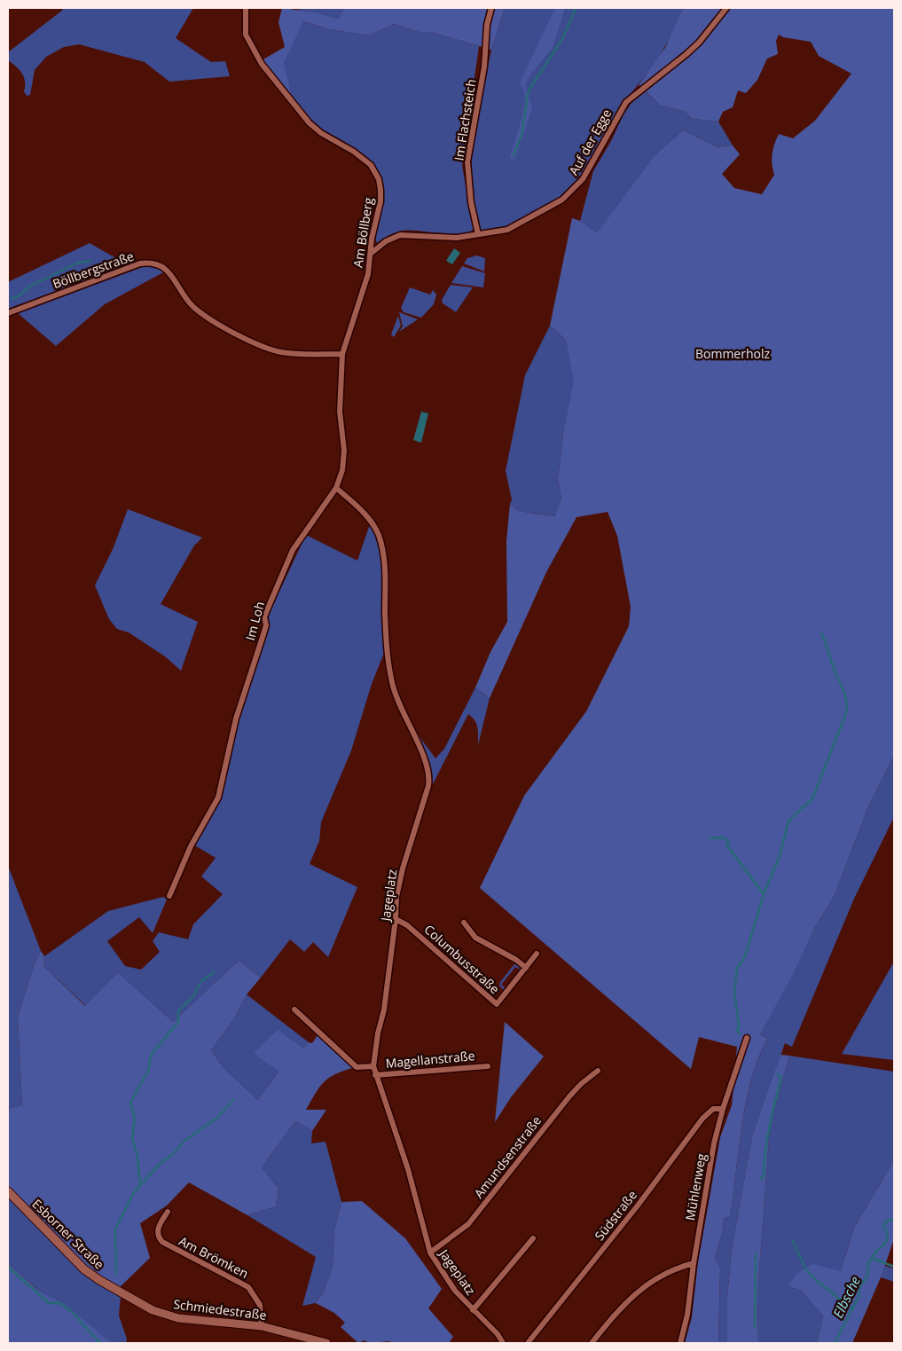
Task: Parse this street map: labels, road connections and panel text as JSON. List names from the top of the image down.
{
  "streets": {
    "main road": ["Esborner Straße", "Schmiedestraße"],
    "street": [
      "Im Flachsteich",
      "Auf der Egge",
      "Am Böllberg",
      "Böllbergstraße",
      "Im Loh",
      "Jageplatz",
      "Columbusstraße",
      "Magellanstraße",
      "Amundsenstraße",
      "Mühlenweg",
      "Südstraße",
      "Am Brömken"
    ]
  },
  "crossings": [
    ["Im Flachsteich", "Auf der Egge"],
    ["Auf der Egge", "Am Böllberg"],
    ["Am Böllberg", "Böllbergstraße"],
    ["Am Böllberg", "Im Loh"],
    ["Böllbergstraße", "Im Loh"],
    ["Im Loh", "Jageplatz"],
    ["Jageplatz", "Columbusstraße"],
    ["Jageplatz", "Magellanstraße"],
    ["Jageplatz", "Amundsenstraße"],
    ["Mühlenweg", "Südstraße"],
    ["Esborner Straße", "Schmiedestraße"],
    ["Am Brömken", "Schmiedestraße"]
  ],
  "water": ["Elbsche"],
  "parks": ["Bommerholz"]
}
